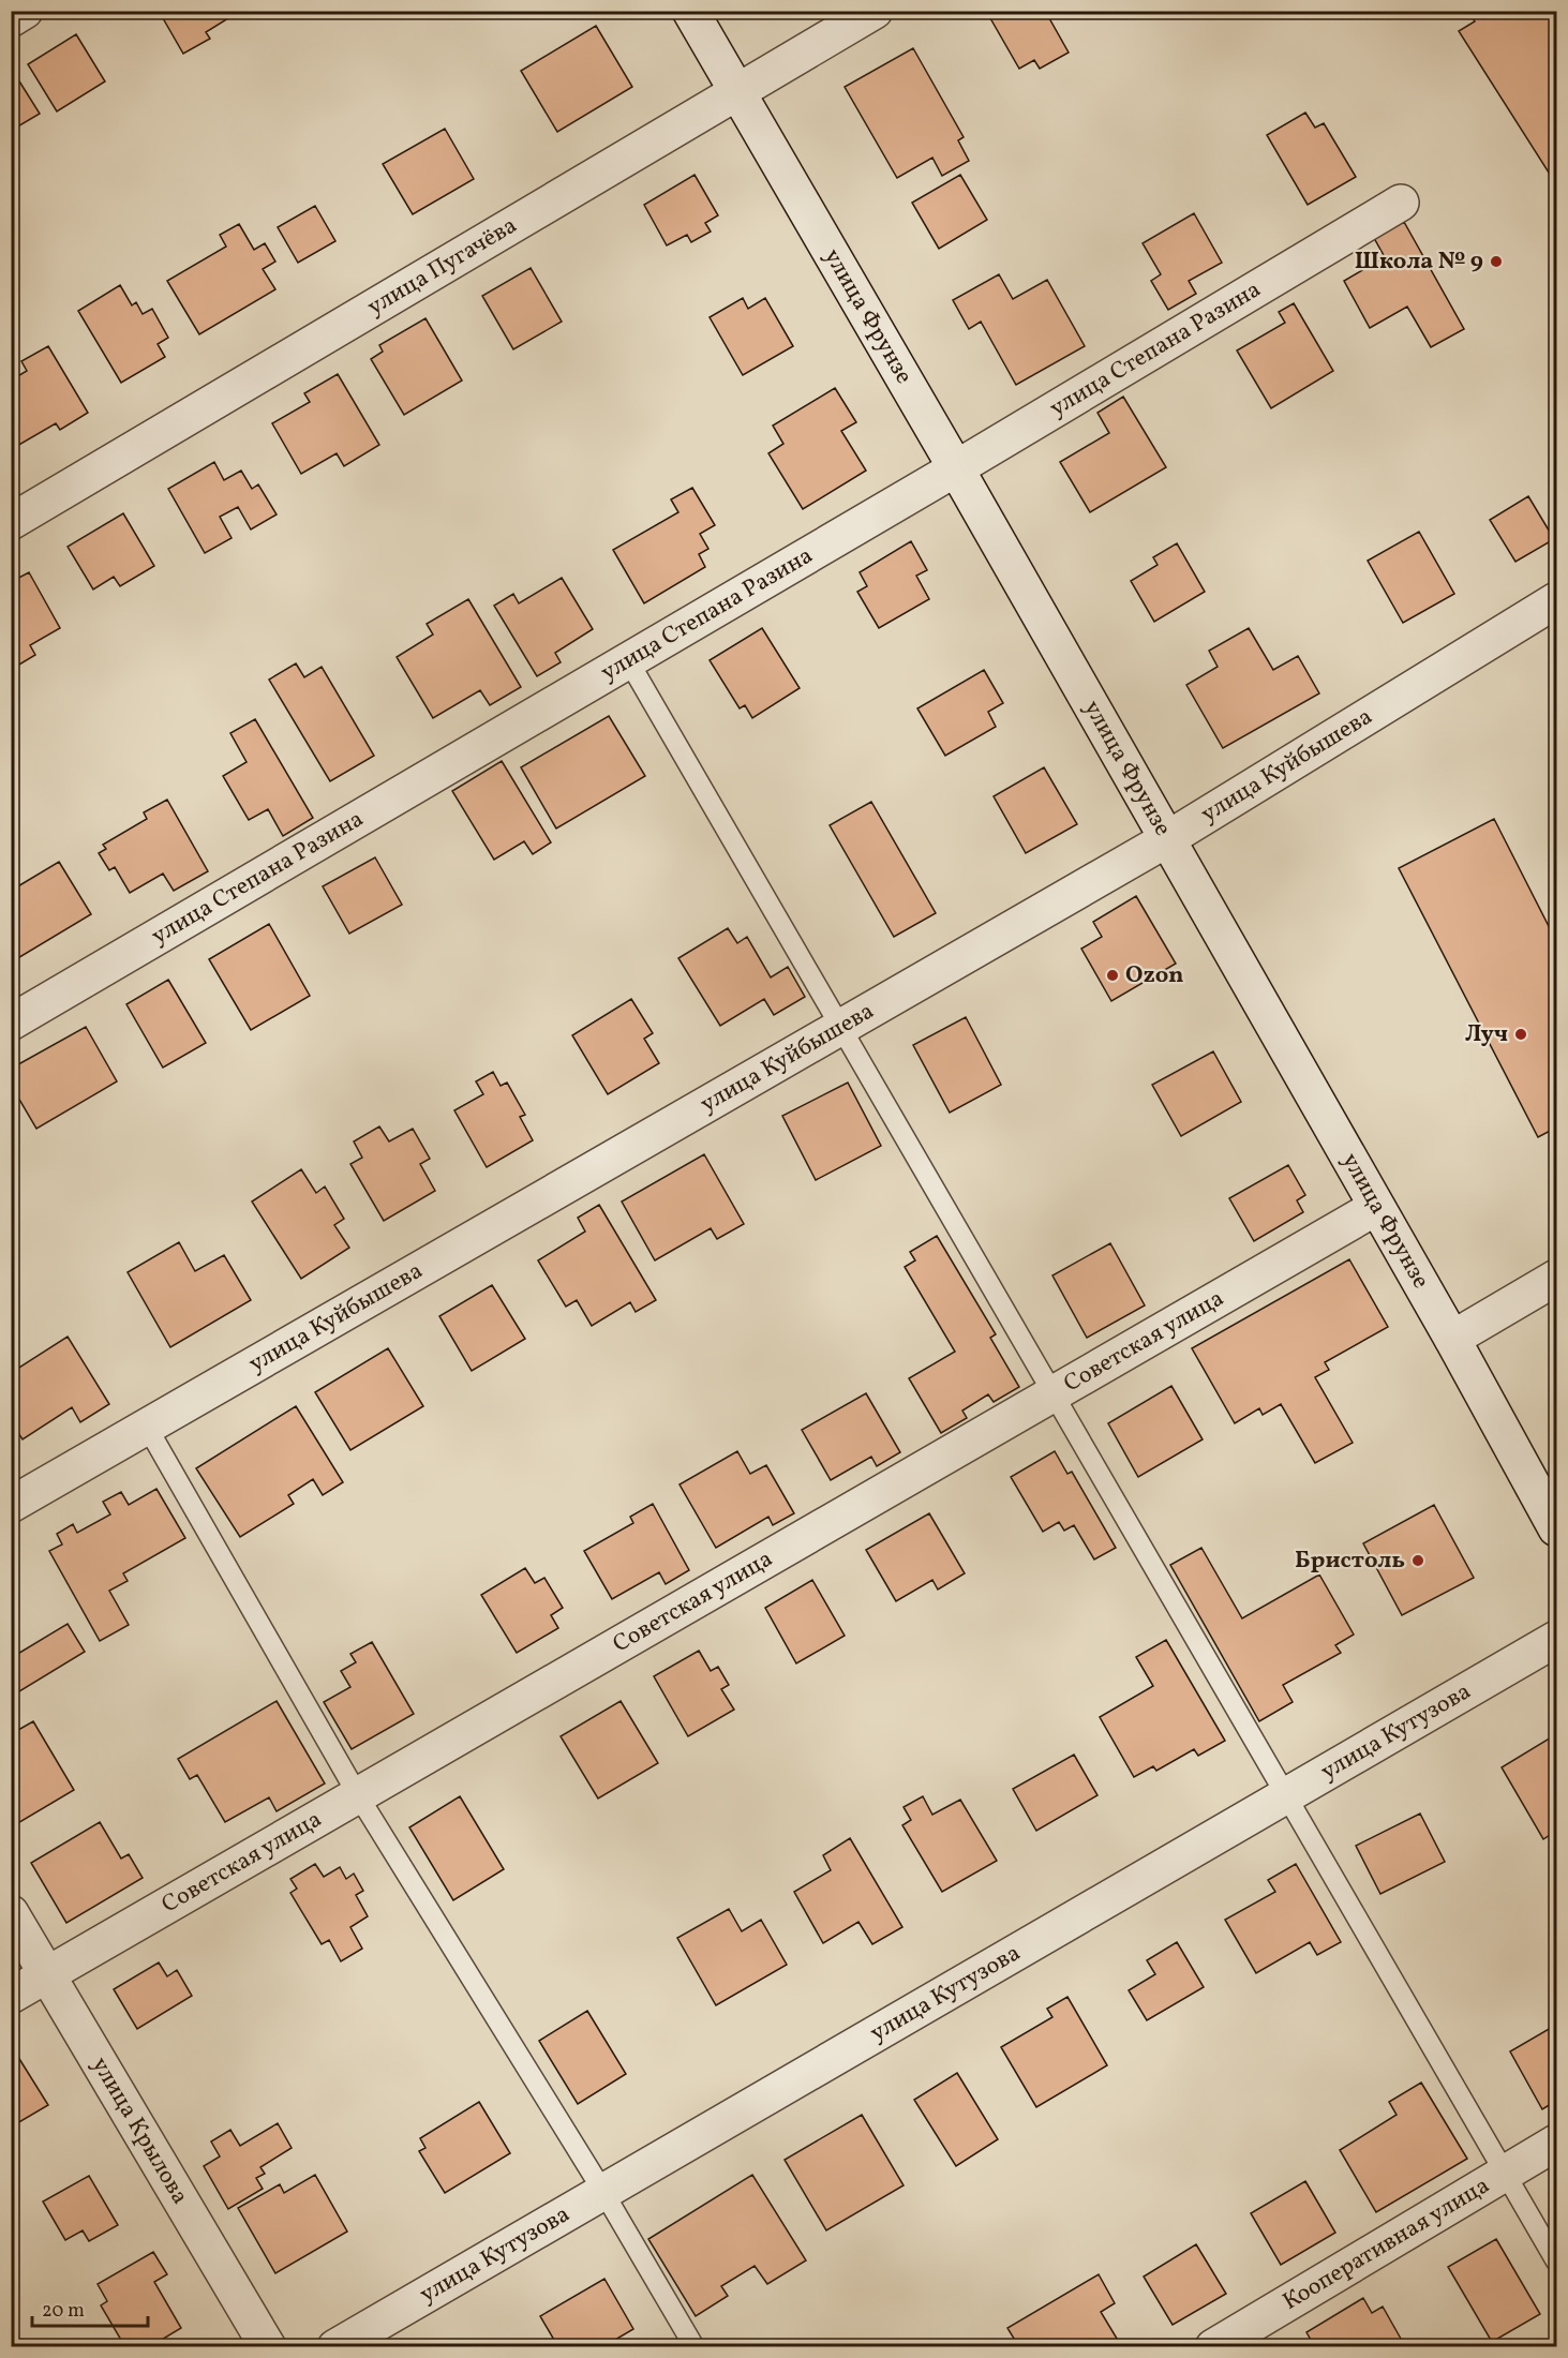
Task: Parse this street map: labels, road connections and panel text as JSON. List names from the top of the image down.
{
  "streets": {
    "street": [
      "улица Пугачёва",
      "улица Фрунзе",
      "улица Степана Разина",
      "улица Куйбышева",
      "Советская улица",
      "улица Кутузова",
      "улица Крылова",
      "Кооперативная улица"
    ]
  },
  "crossings": [
    ["улица Пугачёва", "улица Фрунзе"],
    ["улица Фрунзе", "улица Степана Разина"],
    ["улица Фрунзе", "улица Куйбышева"],
    ["улица Фрунзе", "Советская улица"],
    ["Советская улица", "улица Крылова"]
  ],
  "places": [
    "Школа № 9",
    "Ozon",
    "Луч",
    "Бристоль"
  ],
  "scale_bar": "20 m"
}
